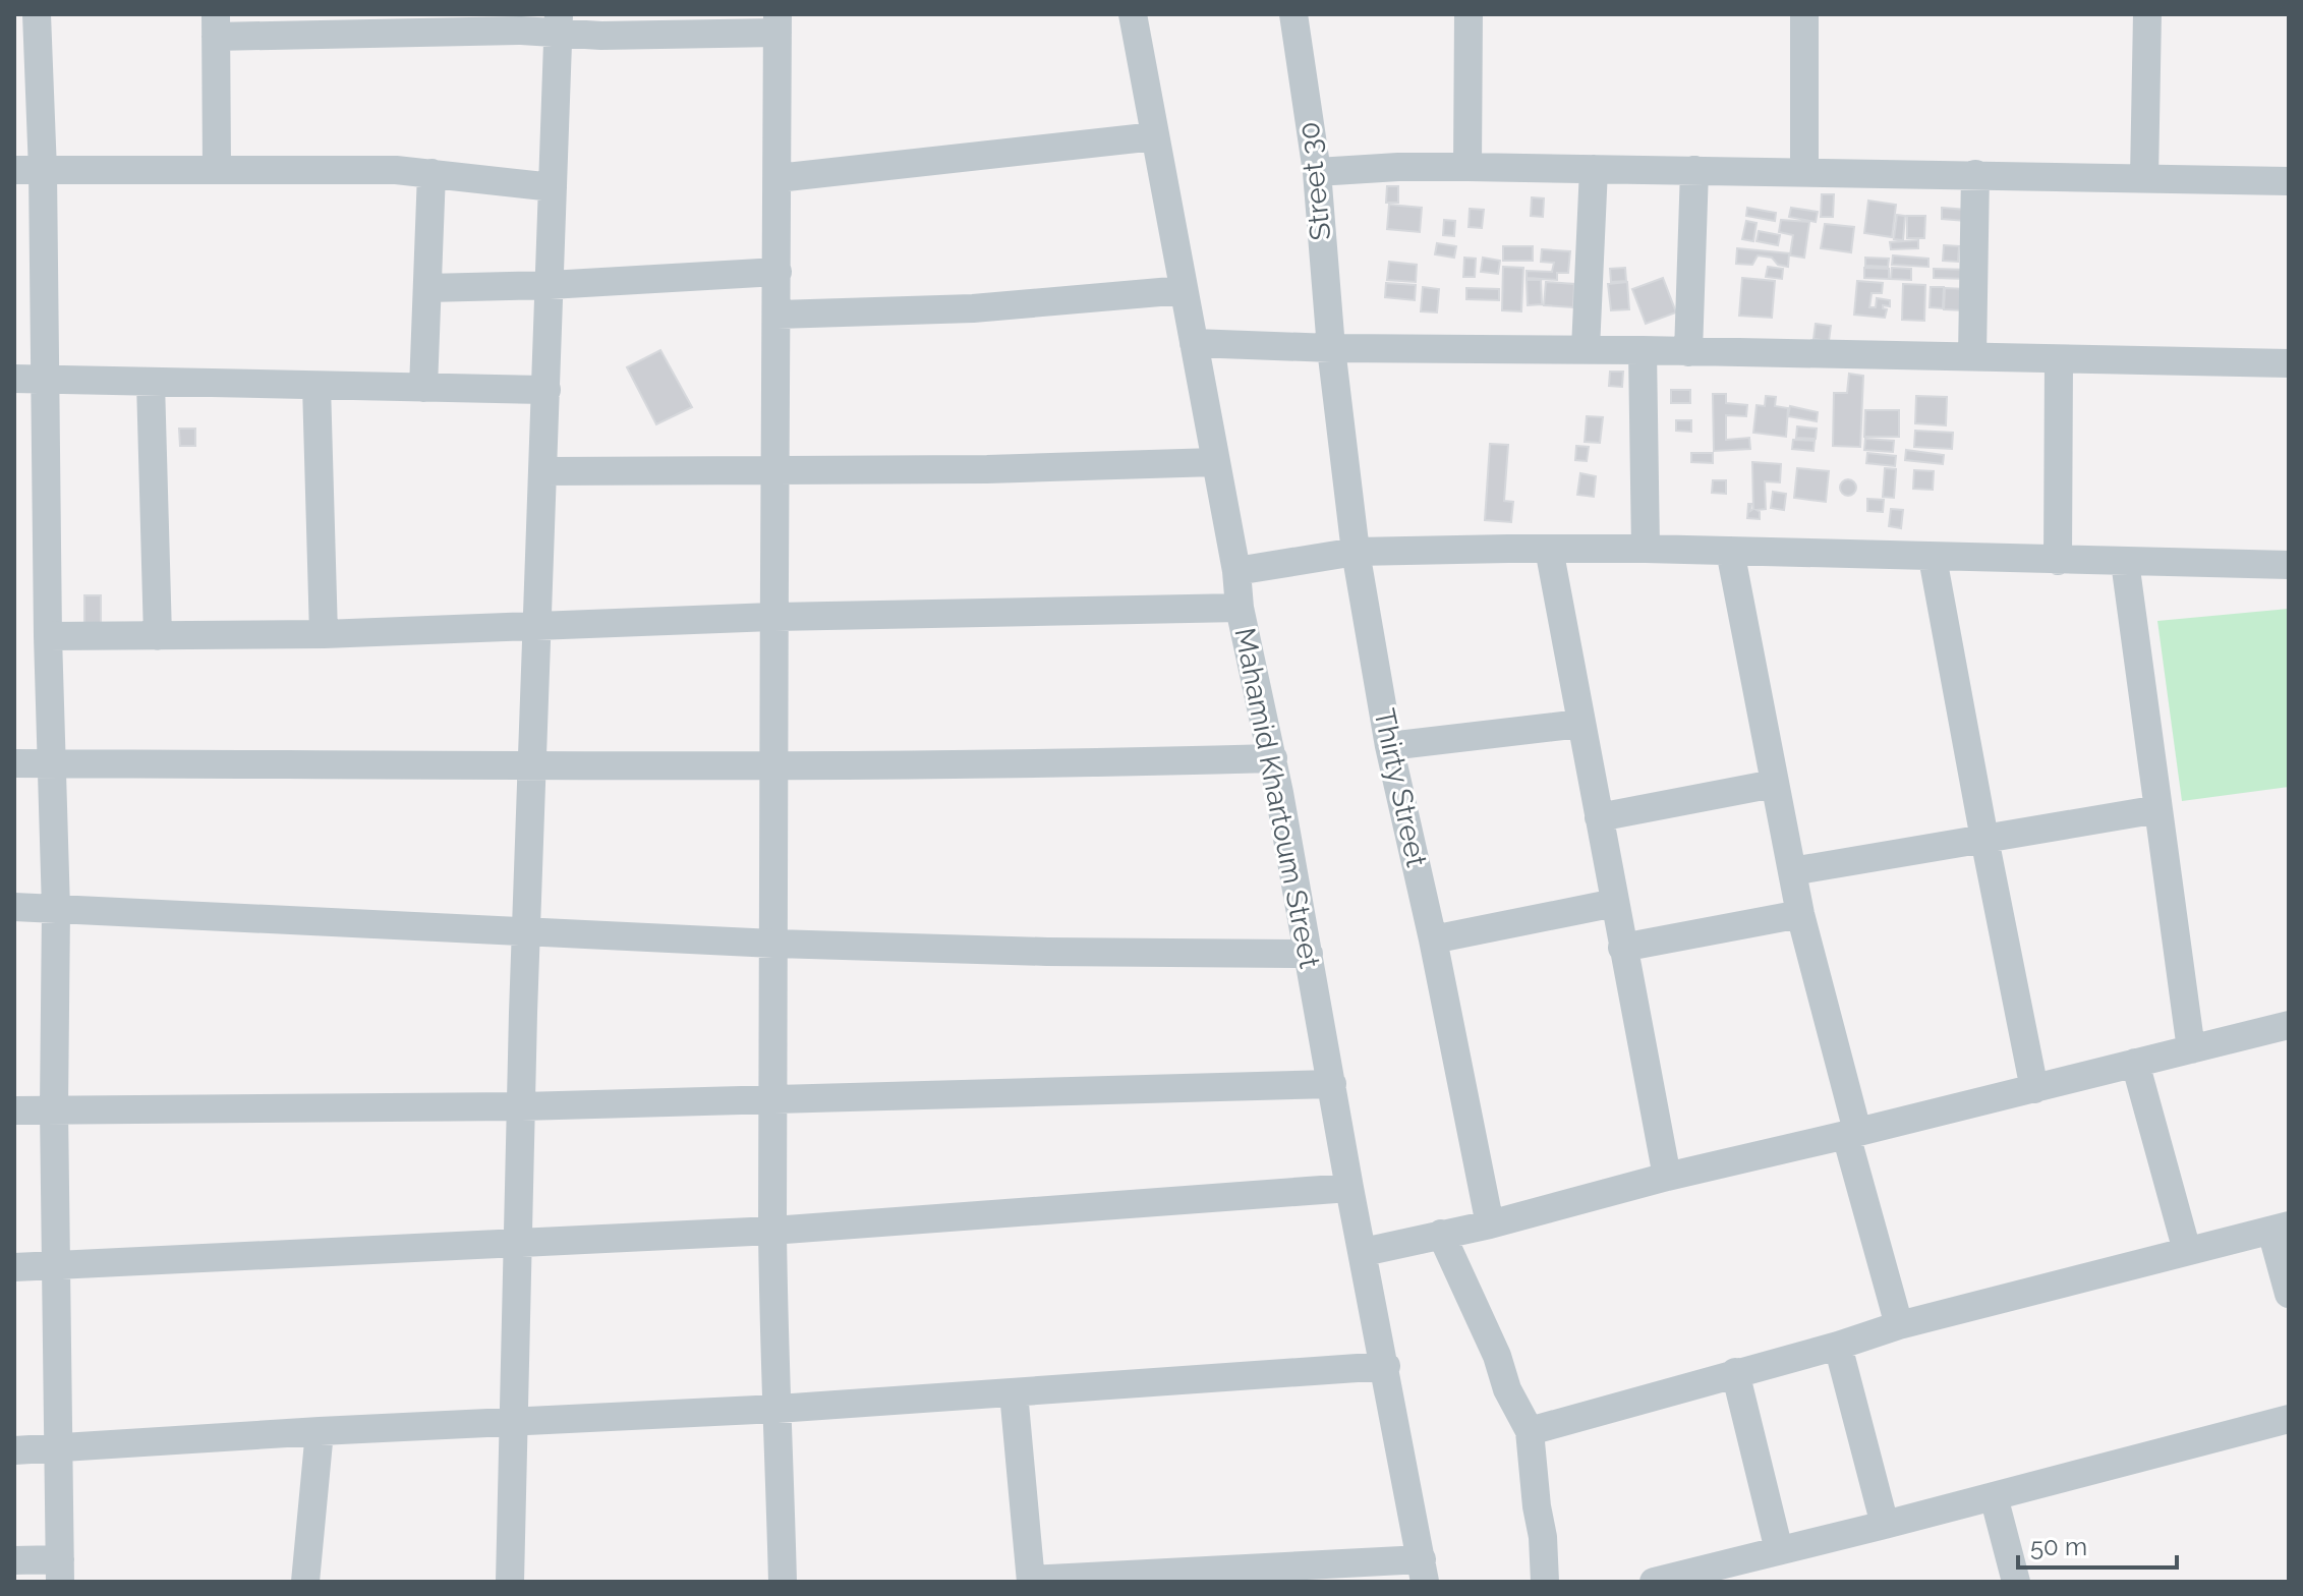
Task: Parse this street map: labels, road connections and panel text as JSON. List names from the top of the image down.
{
  "streets": {
    "street": ["Street 30", "Thirty Street", "Mahamid Khartoum Street"]
  },
  "crossings": [
    ["Street 30", "Thirty Street"]
  ],
  "scale_bar": "50 m"
}
